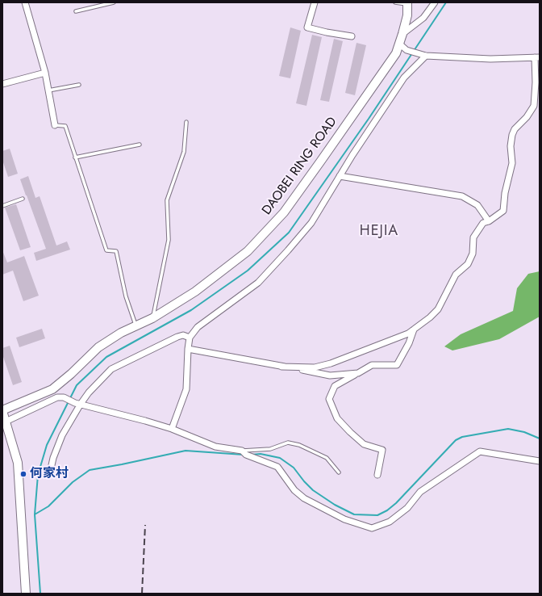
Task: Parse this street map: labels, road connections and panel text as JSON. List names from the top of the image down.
{
  "streets": {
    "street": ["DAOBEI RING ROAD"]
  },
  "districts": ["HEJIA"],
  "places": ["何家村"]
}
